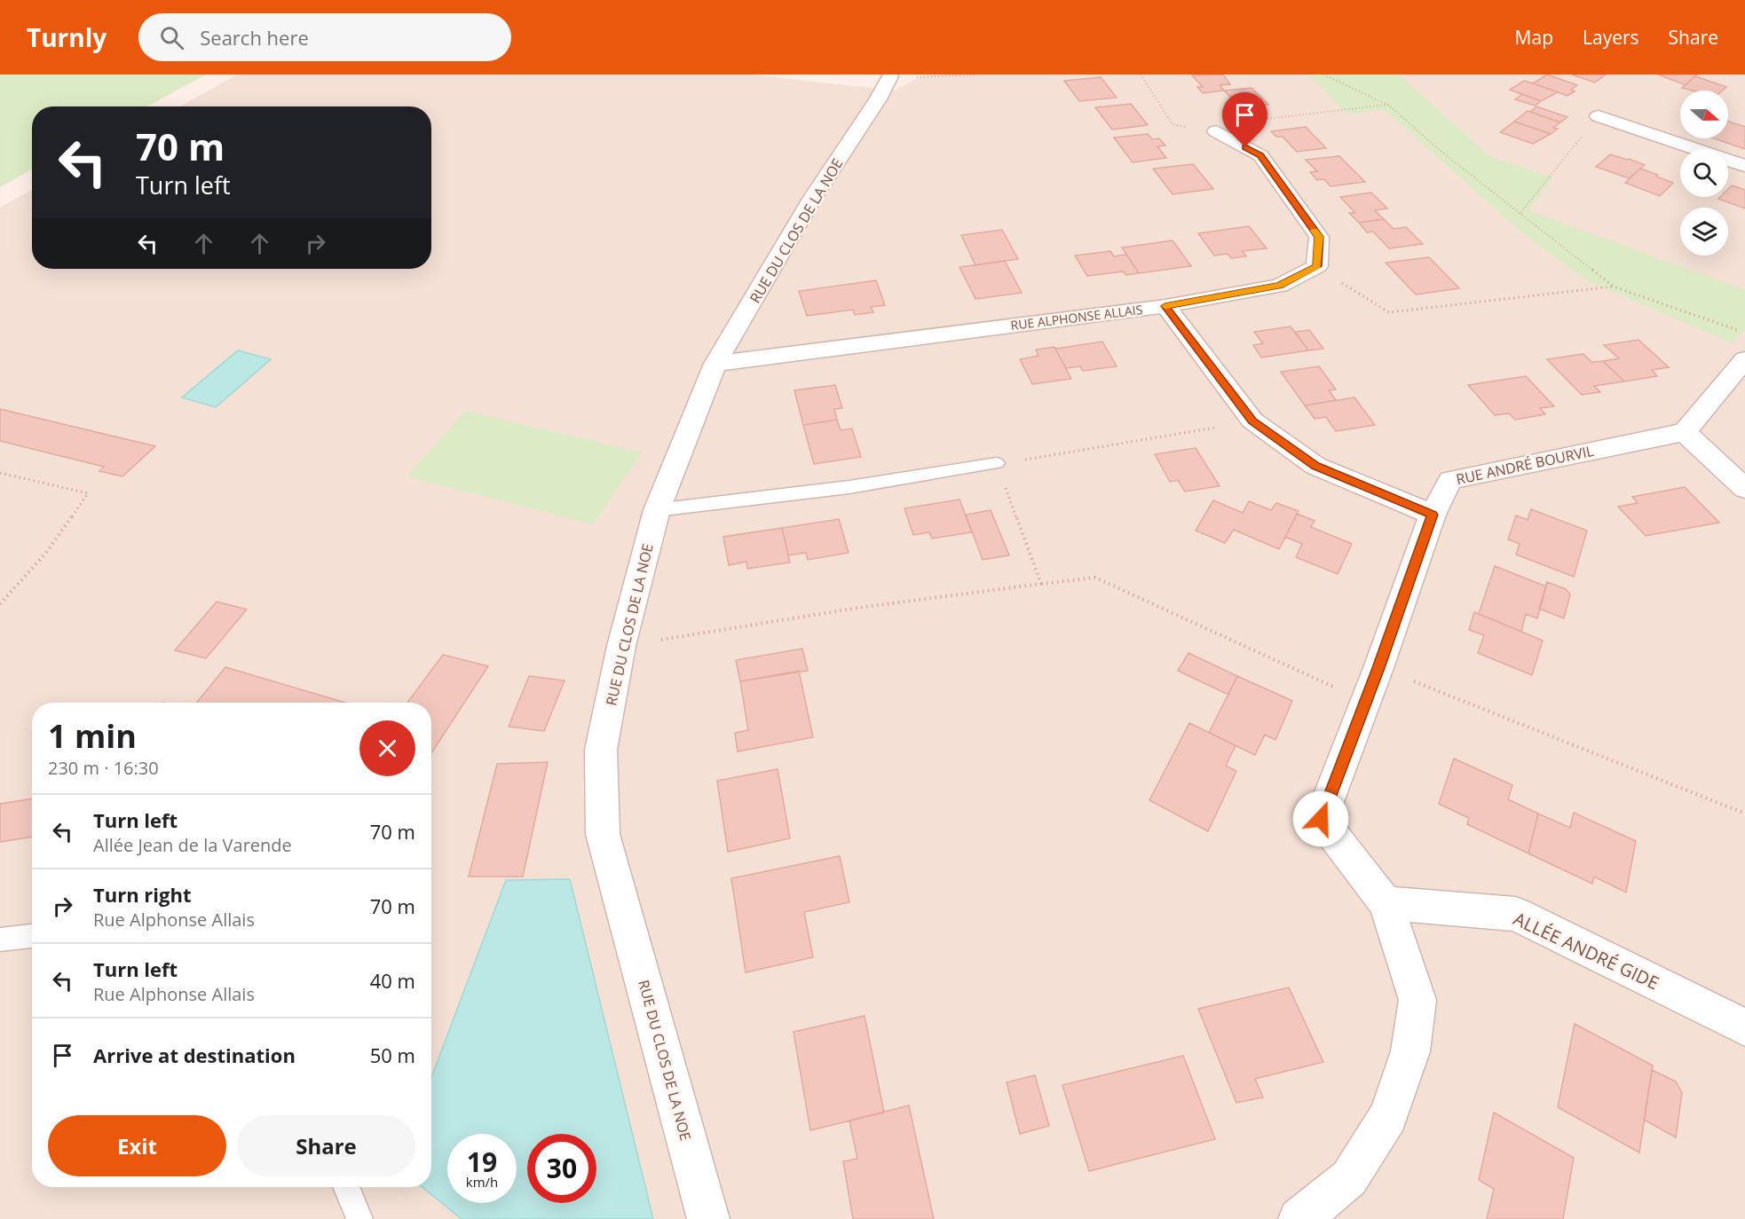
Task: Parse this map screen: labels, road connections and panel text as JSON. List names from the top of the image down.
{
  "streets": {
    "street": [
      "RUE DU CLOS DE LA NOE",
      "RUE ALPHONSE ALLAIS",
      "RUE ANDRÉ BOURVIL",
      "ALLÉE ANDRÉ GIDE"
    ]
  },
  "crossings": [
    ["RUE DU CLOS DE LA NOE", "RUE ALPHONSE ALLAIS"],
    ["RUE ANDRÉ BOURVIL", "ALLÉE ANDRÉ GIDE"]
  ],
  "north": "right",
  "page": {
    "header": "Turnly",
    "search": "Search here",
    "nav": ["Map", "Layers", "Share"],
    "turn": ["70 m", "Turn left"],
    "heading": ["1 min", "230 m · 16:30"],
    "list": [
      {
        "name": "Turn left",
        "note": "Allée Jean de la Varende",
        "value": "70 m"
      },
      {
        "name": "Turn right",
        "note": "Rue Alphonse Allais",
        "value": "70 m"
      },
      {
        "name": "Turn left",
        "note": "Rue Alphonse Allais",
        "value": "40 m"
      },
      {
        "name": "Arrive at destination",
        "value": "50 m"
      }
    ],
    "buttons": ["Exit", "Share"],
    "speed": "19 km/h",
    "limit": "30"
  }
}
